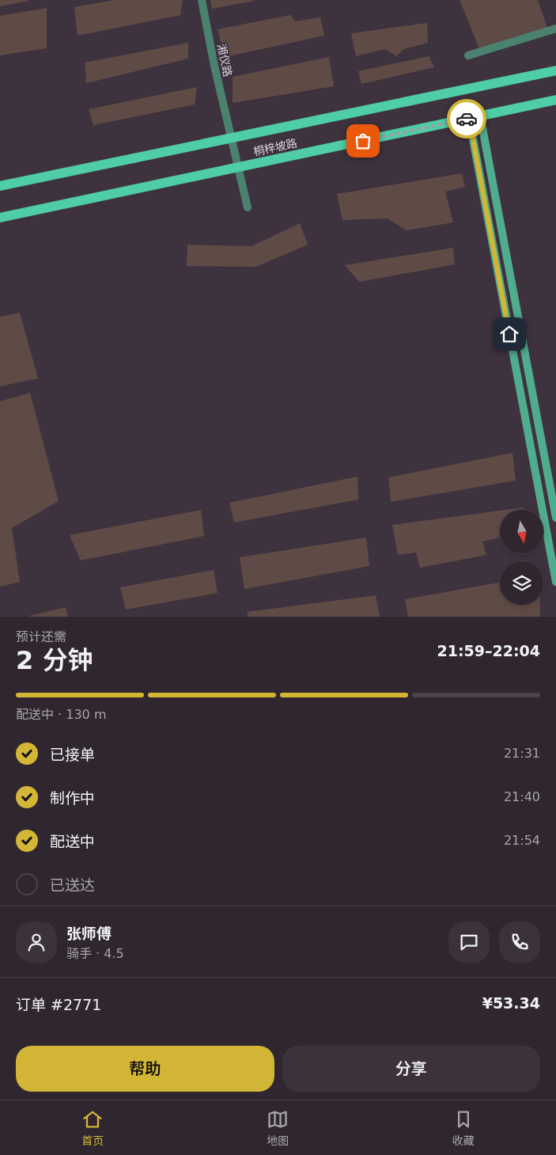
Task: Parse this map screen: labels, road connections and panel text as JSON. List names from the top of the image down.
{
  "streets": {
    "main road": ["桐梓坡路"],
    "street": ["湘仪路"]
  },
  "north": "bottom",
  "page": {
    "heading": ["2 分钟", "预计还需", "21:59–22:04"],
    "panel": [
      "张师傅",
      "骑手 · 4.5",
      "订单 #2771",
      "¥53.34"
    ],
    "bar": "配送中 · 130 m",
    "list": [
      ["已接单", "21:31"],
      ["制作中", "21:40"],
      ["配送中", "21:54"],
      "已送达"
    ],
    "buttons": ["帮助", "分享"],
    "tabs": ["首页", "地图", "收藏"]
  }
}
